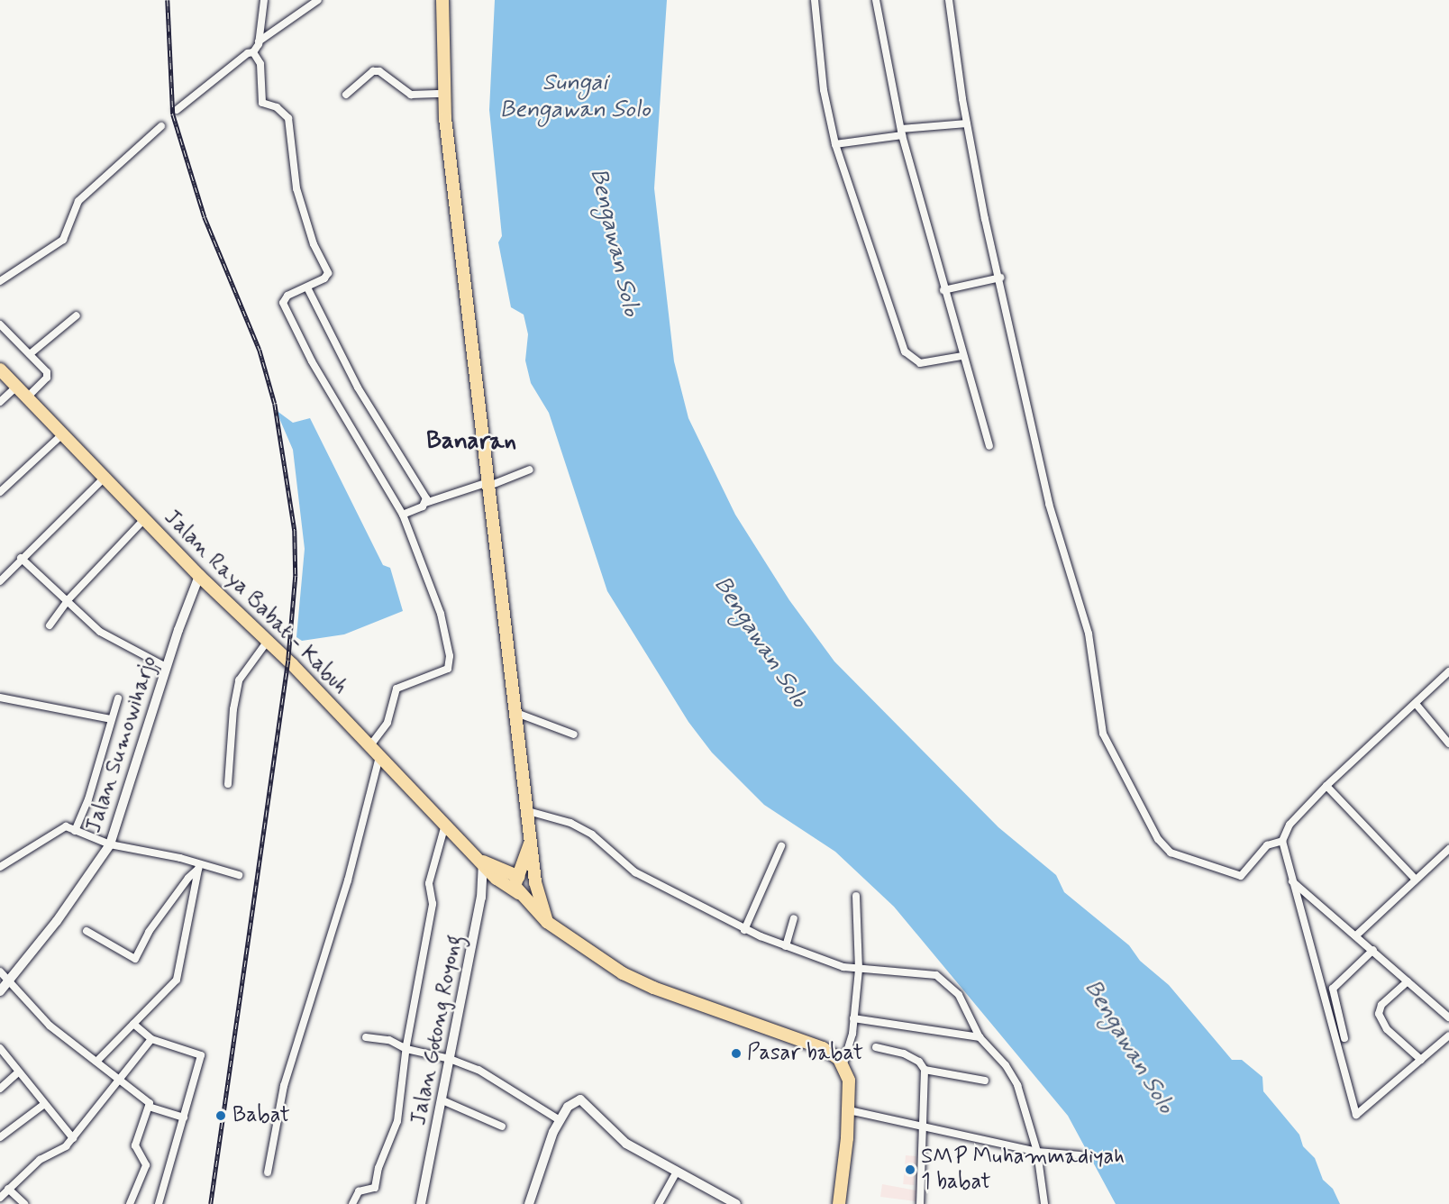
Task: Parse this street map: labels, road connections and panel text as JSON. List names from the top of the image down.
{
  "streets": {
    "main road": ["Jalan Raya Babat - Kabuh"],
    "street": ["Jalan Sumowiharjo", "Jalan Gotong Royong"]
  },
  "crossings": [
    ["Jalan Raya Babat - Kabuh", "Jalan Sumowiharjo"],
    ["Jalan Raya Babat - Kabuh", "Jalan Gotong Royong"]
  ],
  "districts": ["Banaran"],
  "water": ["Sungai Bengawan Solo", "Bengawan Solo"],
  "places": ["Pasar babat", "Babat", "SMP Muhammadiyah 1 babat"]
}
